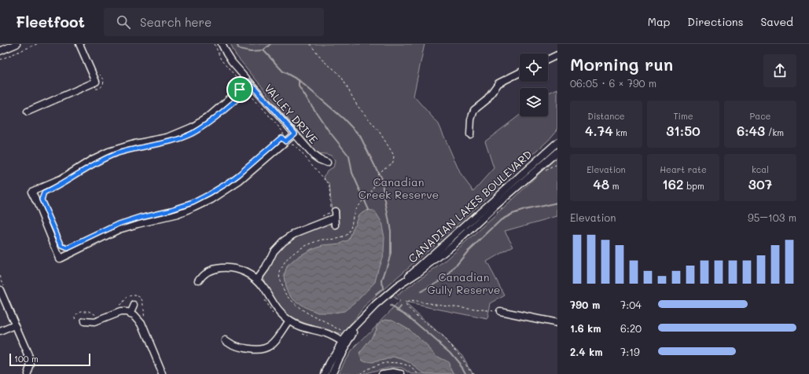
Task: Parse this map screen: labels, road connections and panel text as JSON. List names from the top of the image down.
{
  "streets": {
    "street": ["VALLEY DRIVE", "CANADIAN LAKES BOULEVARD"]
  },
  "parks": ["Canadian Creek Reserve", "Canadian Gully Reserve"],
  "scale_bar": "100 m",
  "page": {
    "header": "Fleetfoot",
    "search": "Search here",
    "nav": ["Map", "Directions", "Saved"],
    "heading": ["Morning run", "06:05 · 6 × 790 m"],
    "stats": [
      ["Distance", "4.74 km"],
      ["Time", "31:50"],
      ["Pace", "6:43 /km"],
      ["Elevation", "48 m"],
      ["Heart rate", "162 bpm"],
      ["kcal", "307"]
    ],
    "chart": ["Elevation", "95–103 m"],
    "list": [
      {
        "name": "790 m",
        "note": "7:04"
      },
      {
        "name": "1.6 km",
        "note": "6:20"
      },
      {
        "name": "2.4 km",
        "note": "7:19"
      }
    ],
    "scale": "100 m"
  }
}
